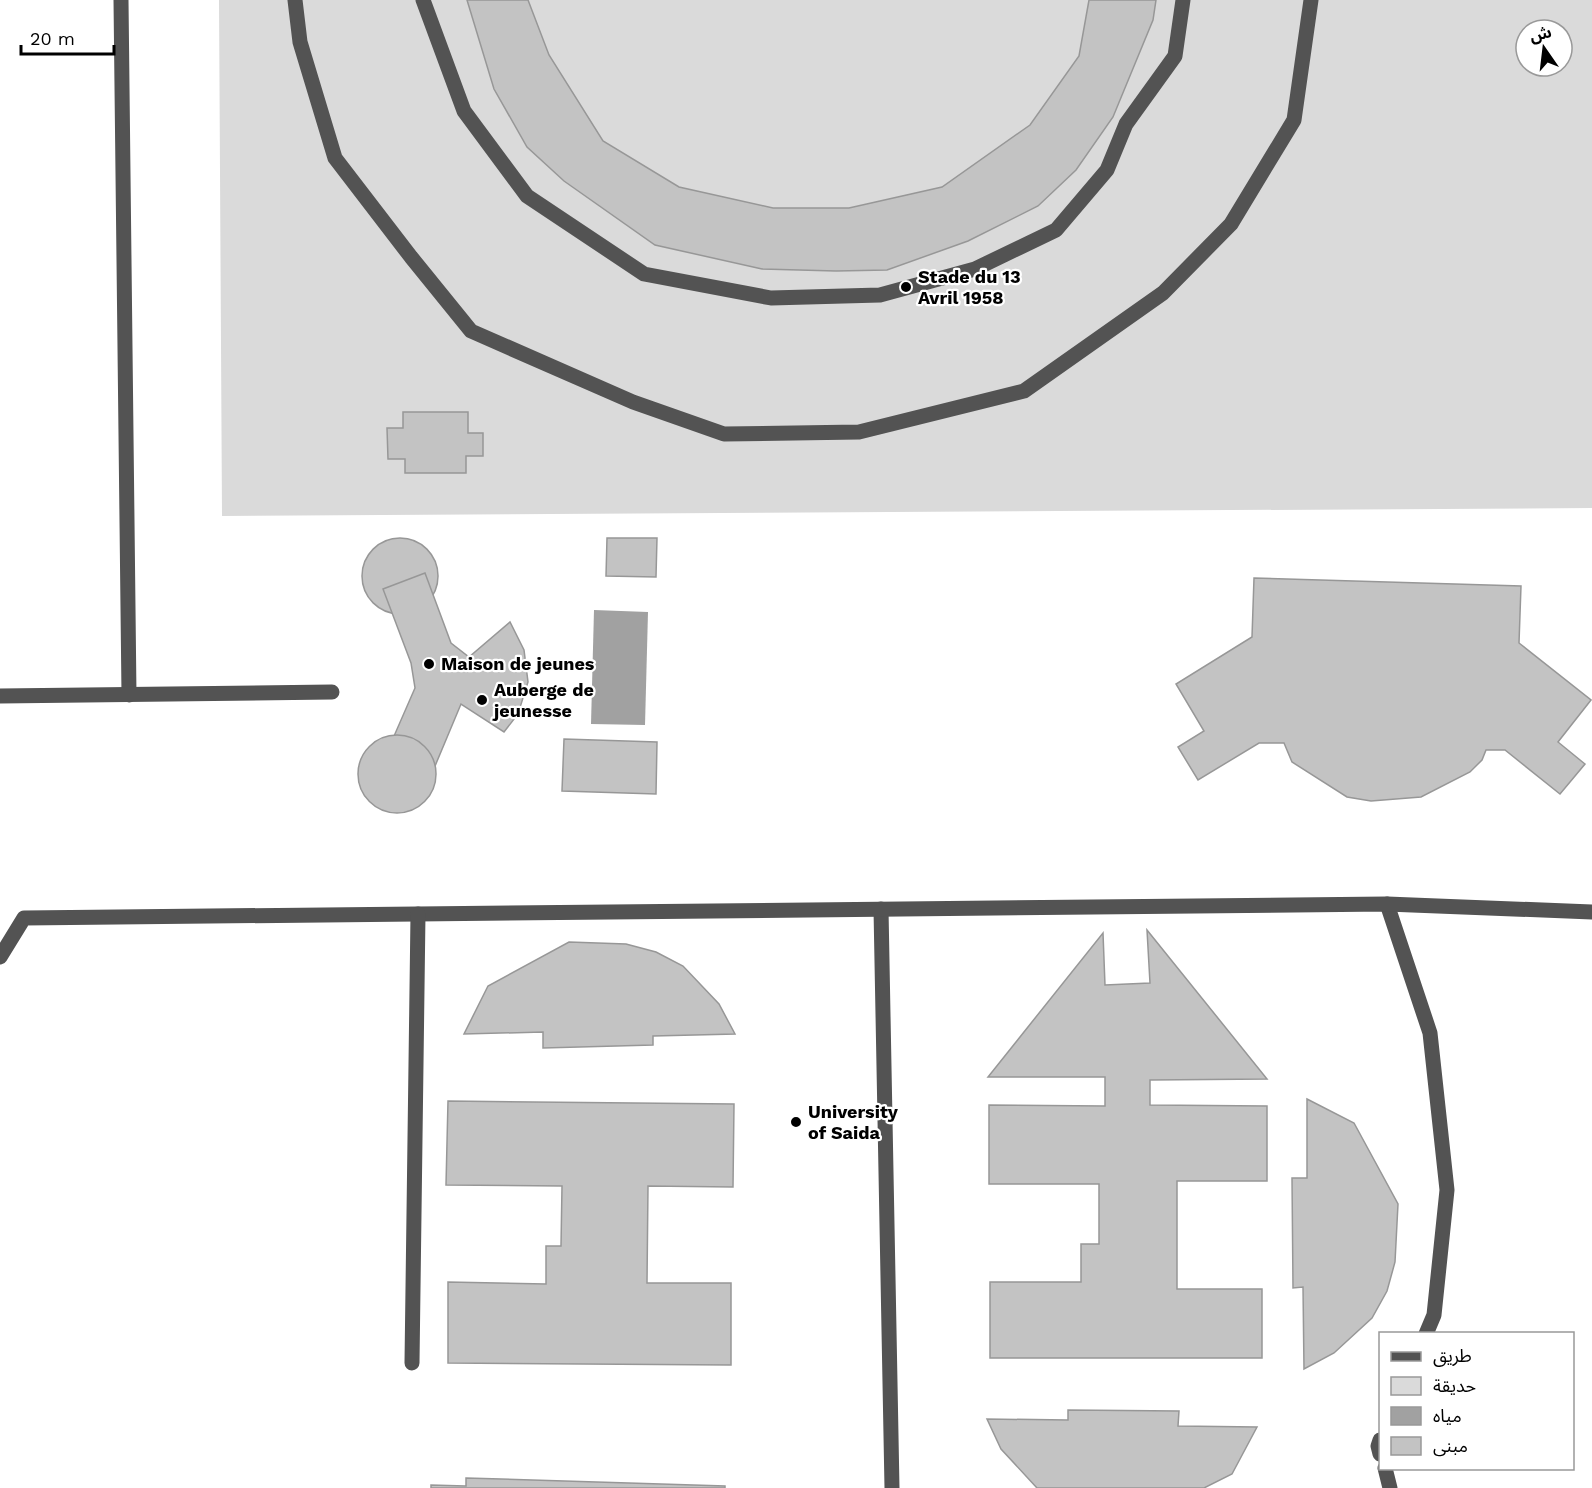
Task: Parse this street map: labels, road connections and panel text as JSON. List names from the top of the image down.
{
  "places": [
    "Stade du 13 Avril 1958",
    "Maison de jeunes",
    "Auberge de jeunesse",
    "University of Saida"
  ],
  "legend": [
    "طريق",
    "حديقة",
    "مياه",
    "مبنى"
  ],
  "scale_bar": "20 m",
  "north": "top"
}
